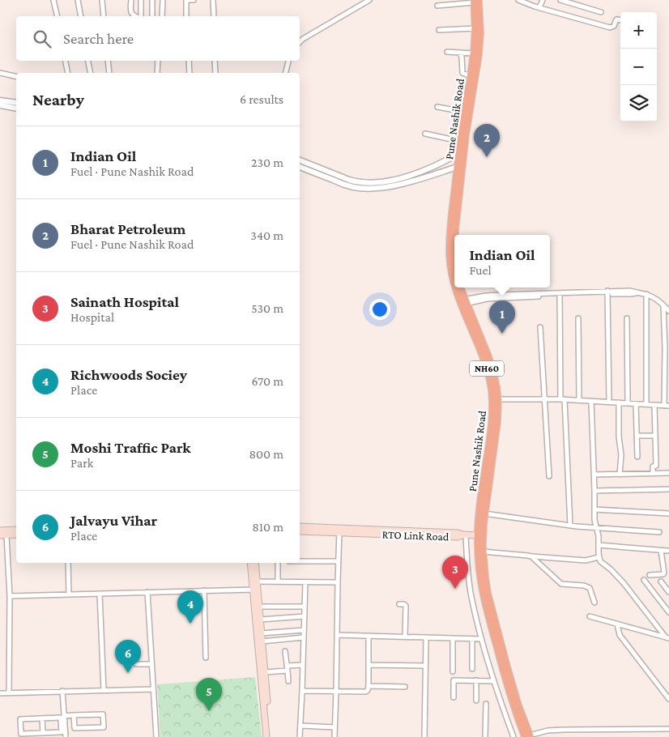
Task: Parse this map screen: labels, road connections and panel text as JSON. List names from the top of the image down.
{
  "streets": {
    "highway": ["Pune Nashik Road", "NH60"],
    "main road": ["RTO Link Road"]
  },
  "crossings": [
    ["Pune Nashik Road", "RTO Link Road"]
  ],
  "page": {
    "map_buttons": ["+", "−"],
    "search": "Search here",
    "heading": ["Nearby", "6 results"],
    "pins": [
      "2",
      "1",
      "3",
      "4",
      "6",
      "5"
    ],
    "list": [
      {
        "mark": "1",
        "name": "Indian Oil",
        "note": "Fuel · Pune Nashik Road",
        "value": "230 m"
      },
      {
        "mark": "2",
        "name": "Bharat Petroleum",
        "note": "Fuel · Pune Nashik Road",
        "value": "340 m"
      },
      {
        "mark": "3",
        "name": "Sainath Hospital",
        "note": "Hospital",
        "value": "530 m"
      },
      {
        "mark": "4",
        "name": "Richwoods Sociey",
        "note": "Place",
        "value": "670 m"
      },
      {
        "mark": "5",
        "name": "Moshi Traffic Park",
        "note": "Park",
        "value": "800 m"
      },
      {
        "mark": "6",
        "name": "Jalvayu Vihar",
        "note": "Place",
        "value": "810 m"
      }
    ],
    "popup": ["Indian Oil", "Fuel"]
  }
}
